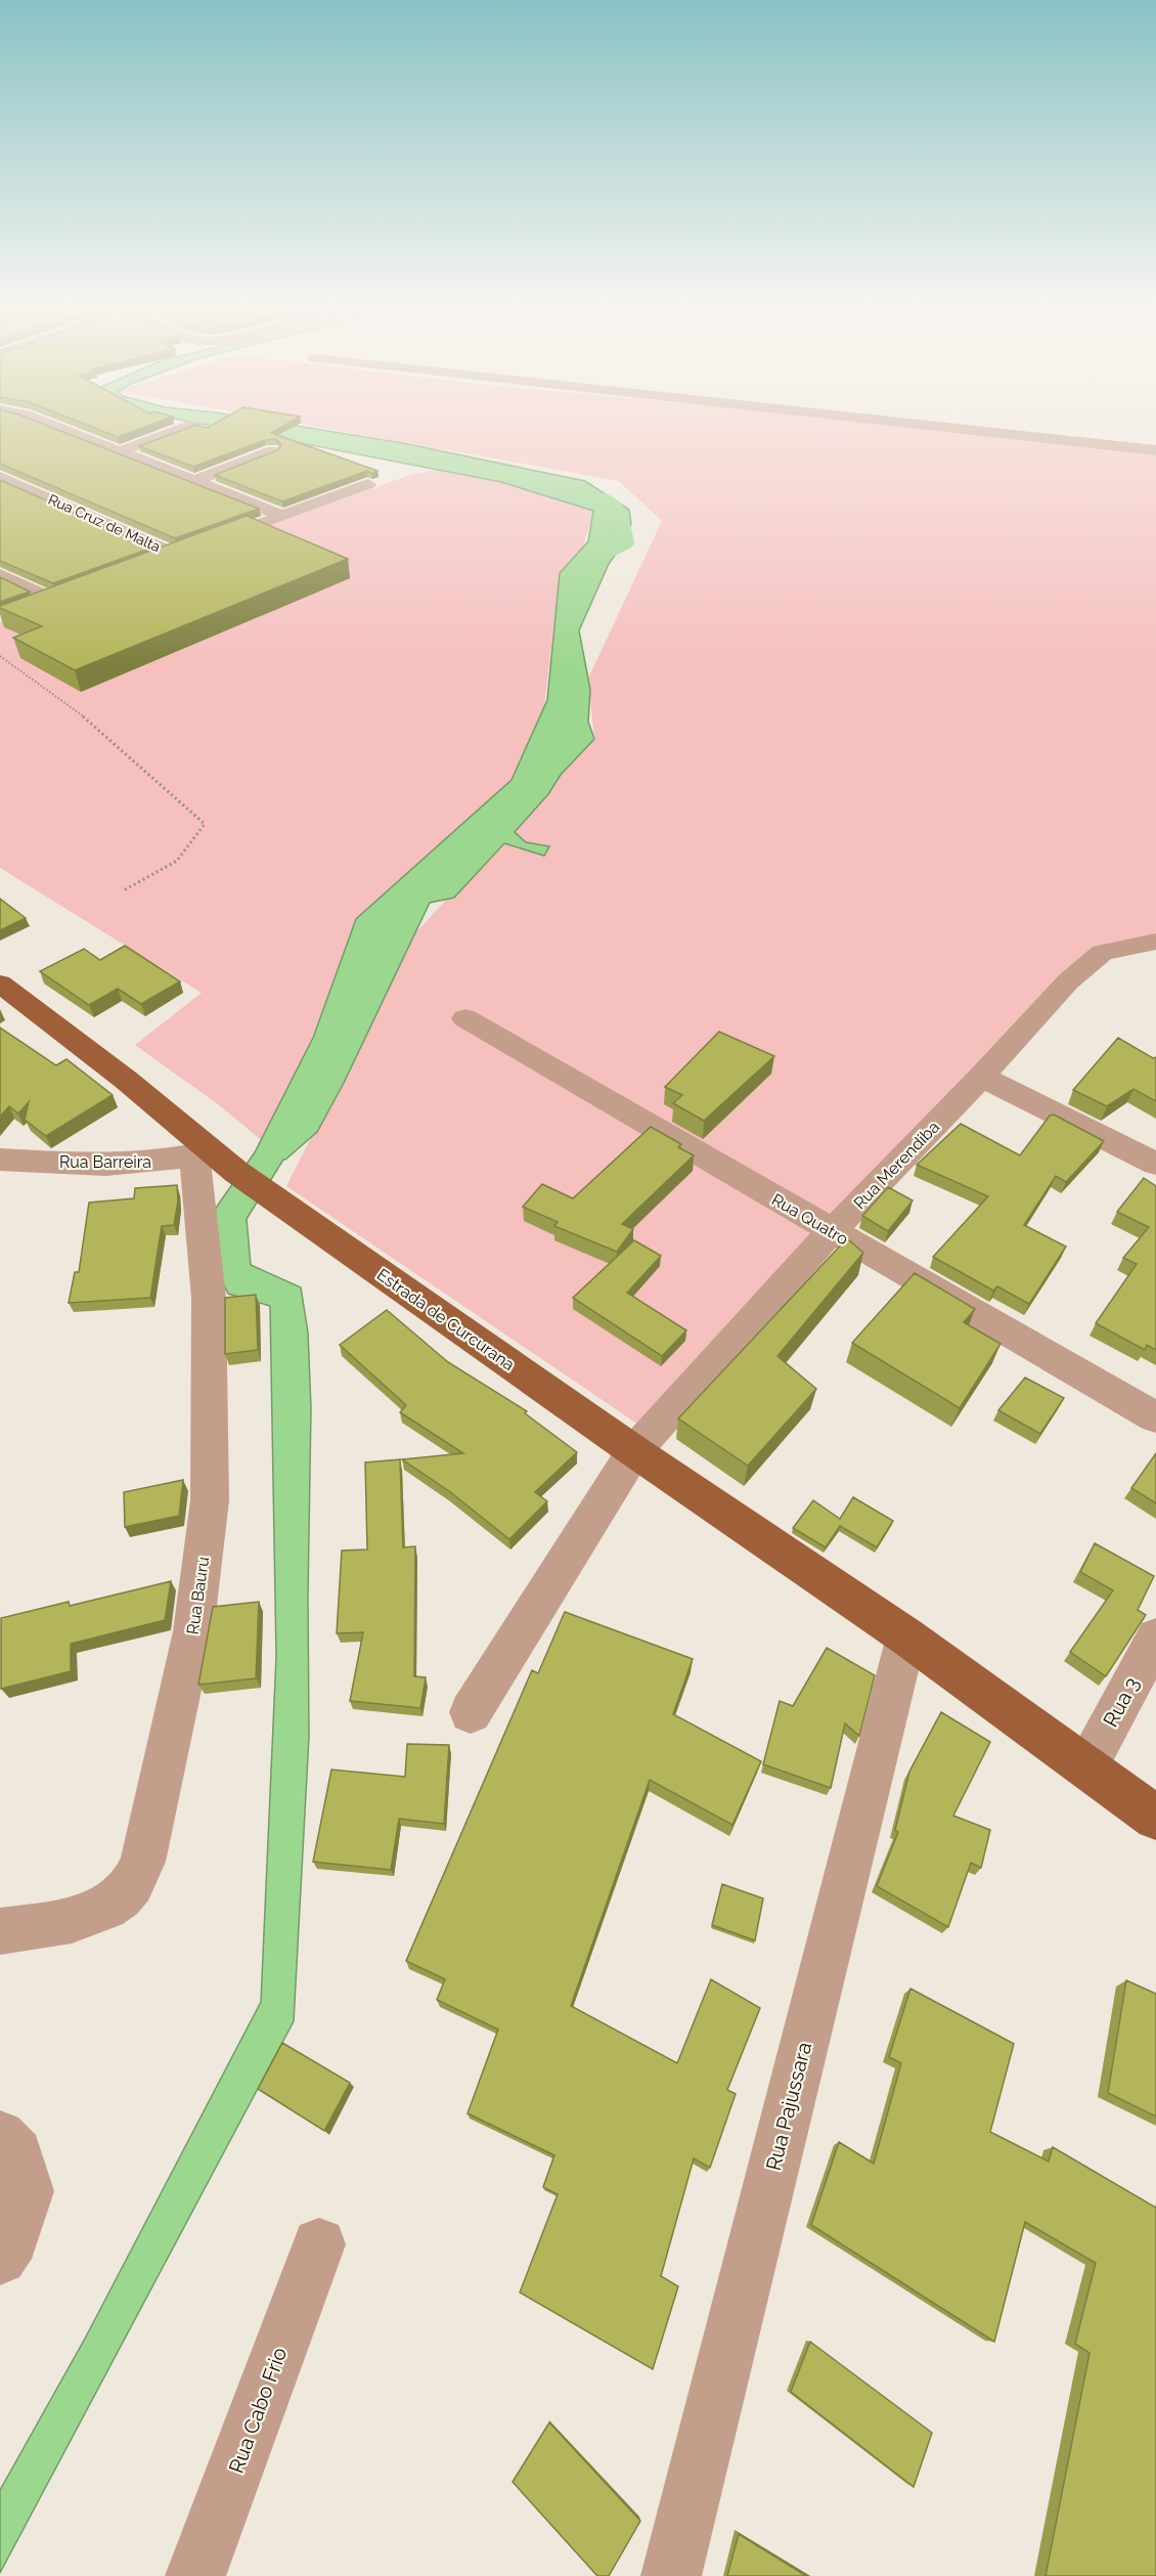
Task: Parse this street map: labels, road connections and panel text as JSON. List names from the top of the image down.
{
  "streets": {
    "main road": ["Estrada de Curcurana"],
    "street": [
      "Rua Cruz de Malta",
      "Rua Barreira",
      "Rua Merendiba",
      "Rua Quatro",
      "Rua Bauru",
      "Rua 3",
      "Rua Pajussara",
      "Rua Cabo Frio"
    ]
  },
  "crossings": [
    ["Rua Barreira", "Estrada de Curcurana"],
    ["Rua Barreira", "Rua Bauru"],
    ["Rua Merendiba", "Rua Quatro"],
    ["Rua Merendiba", "Estrada de Curcurana"],
    ["Estrada de Curcurana", "Rua Bauru"],
    ["Estrada de Curcurana", "Rua 3"],
    ["Estrada de Curcurana", "Rua Pajussara"]
  ]
}
